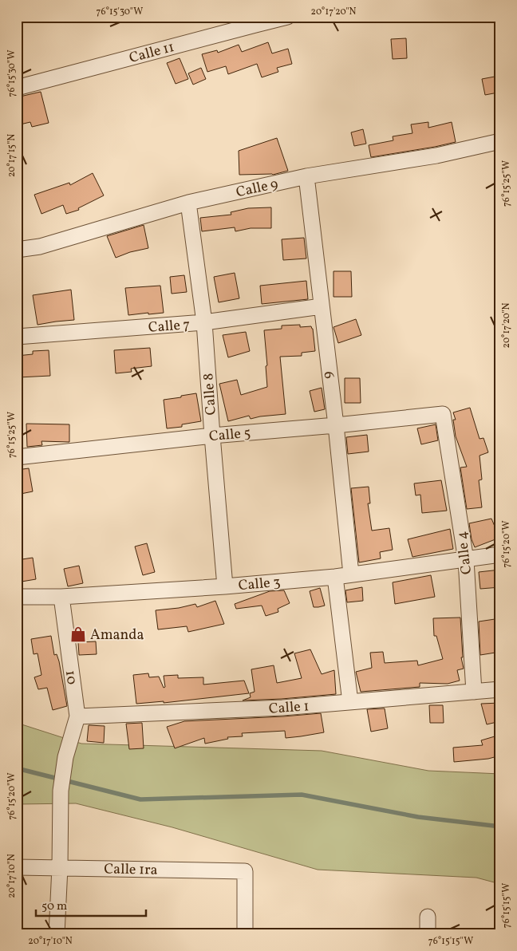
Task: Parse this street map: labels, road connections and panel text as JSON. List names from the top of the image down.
{
  "streets": {
    "street": [
      "Calle 11",
      "Calle 9",
      "Calle 7",
      "6",
      "Calle 8",
      "Calle 5",
      "Calle 4",
      "Calle 3",
      "10",
      "Calle 1",
      "Calle 1ra"
    ]
  },
  "crossings": [
    ["Calle 9", "6"],
    ["Calle 9", "Calle 8"],
    ["Calle 7", "6"],
    ["Calle 7", "Calle 8"],
    ["6", "Calle 5"],
    ["6", "Calle 3"],
    ["Calle 8", "Calle 5"],
    ["Calle 8", "Calle 3"],
    ["Calle 5", "Calle 4"],
    ["Calle 4", "Calle 3"],
    ["Calle 4", "Calle 1"],
    ["Calle 3", "10"],
    ["10", "Calle 1"],
    ["10", "Calle 1ra"]
  ],
  "places": {
    "shop": ["Amanda"]
  },
  "scale_bar": "50 m",
  "coordinates": [
    "76°15'30\"W",
    "20°17'20\"N",
    "20°17'15\"N",
    "76°15'25\"W",
    "76°15'20\"W",
    "20°17'10\"N",
    "76°15'15\"W"
  ]
}
